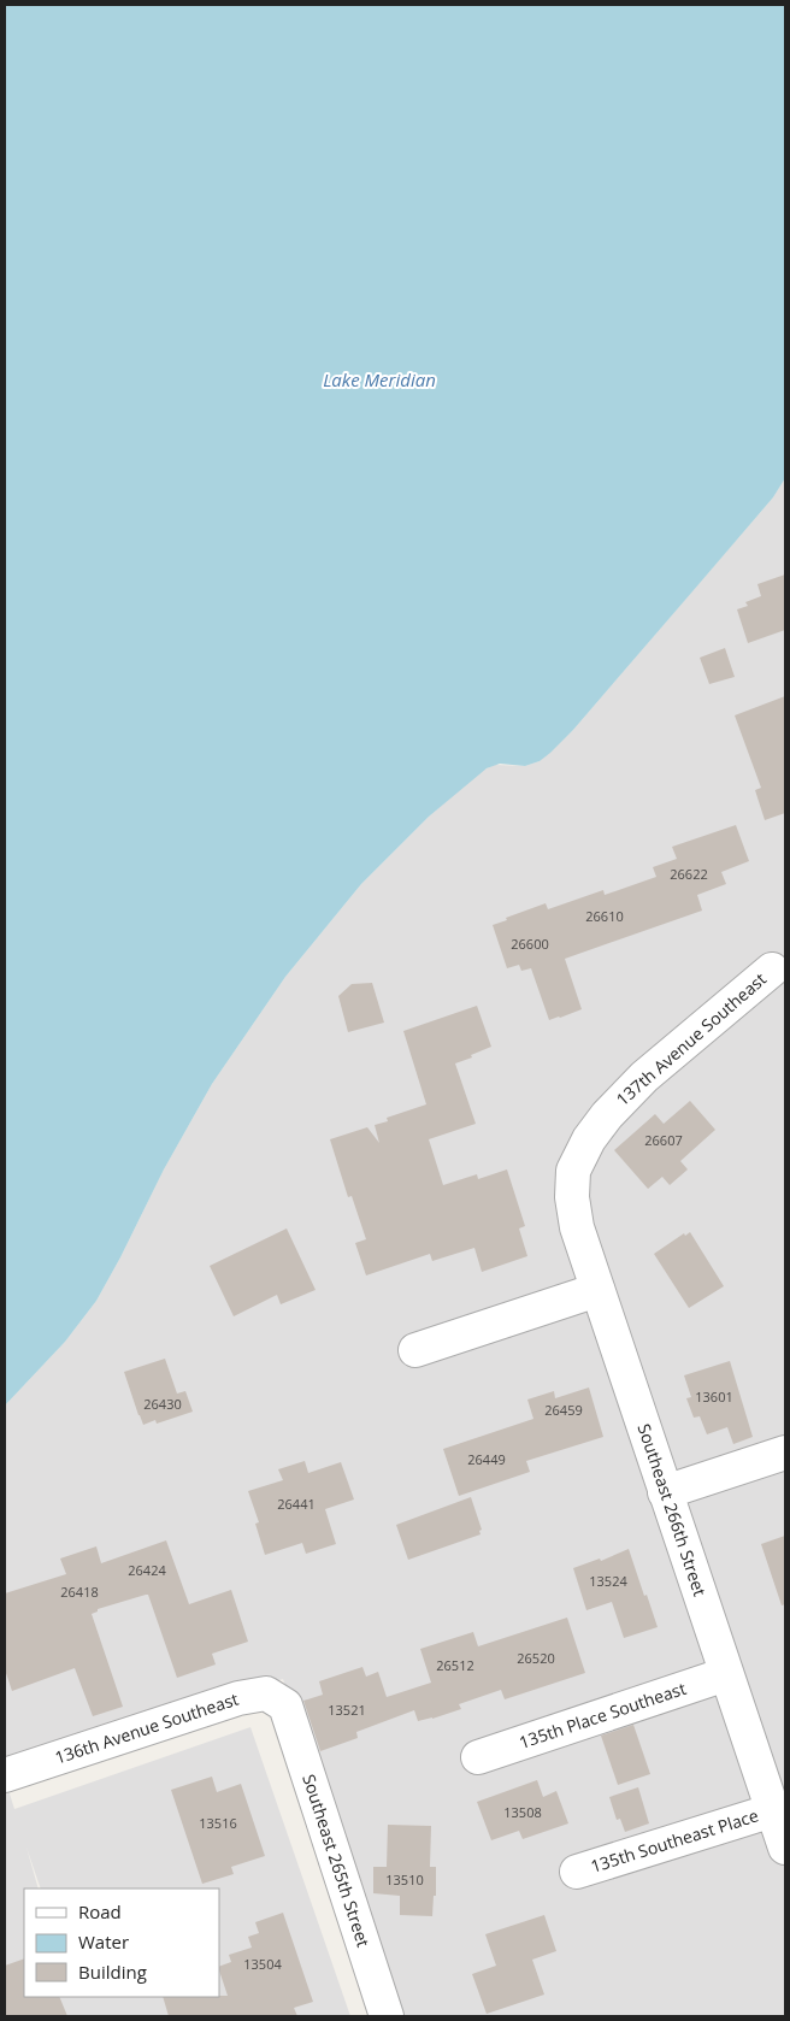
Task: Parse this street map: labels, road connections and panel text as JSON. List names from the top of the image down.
{
  "streets": {
    "street": [
      "137th Avenue Southeast",
      "Southeast 266th Street",
      "135th Place Southeast",
      "136th Avenue Southeast",
      "135th Southeast Place",
      "Southeast 265th Street"
    ]
  },
  "crossings": [
    ["137th Avenue Southeast", "Southeast 266th Street"],
    ["Southeast 266th Street", "135th Place Southeast"],
    ["Southeast 266th Street", "135th Southeast Place"],
    ["136th Avenue Southeast", "Southeast 265th Street"]
  ],
  "water": ["Lake Meridian"],
  "house_numbers": [
    "26622",
    "26610",
    "26600",
    "26607",
    "13601",
    "26430",
    "26459",
    "26449",
    "26441",
    "26424",
    "13524",
    "26418",
    "26520",
    "26512",
    "13521",
    "13508",
    "13516",
    "13510",
    "13504"
  ],
  "legend": ["Road", "Water", "Building"]
}
